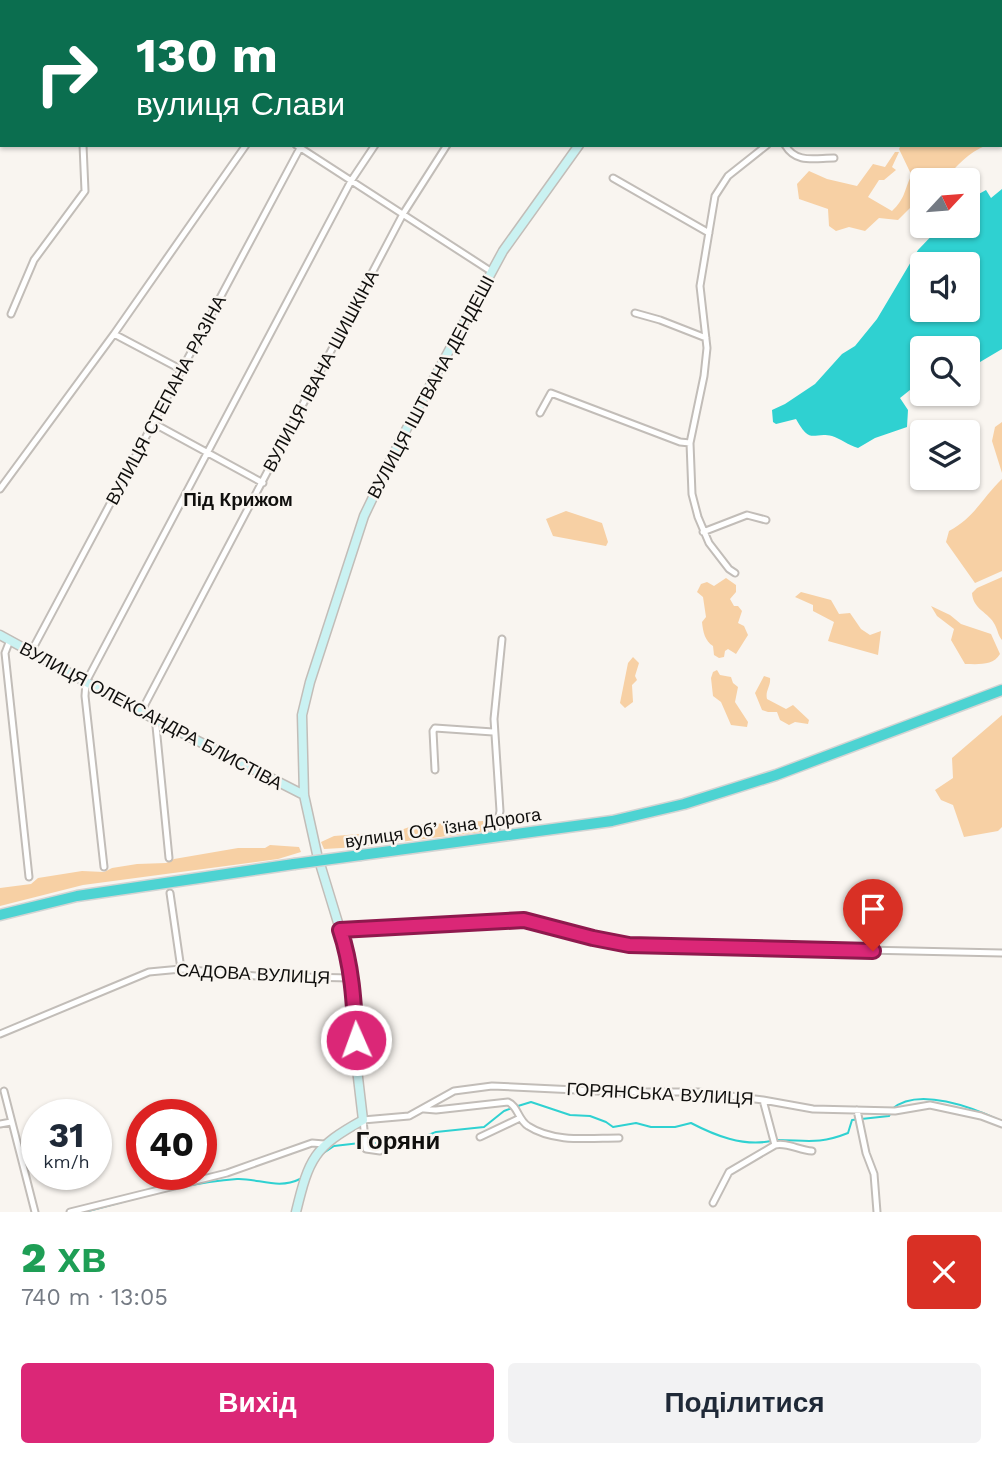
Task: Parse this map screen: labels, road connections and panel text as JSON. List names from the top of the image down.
{
  "streets": {
    "highway": ["вулиця Обʼїзна Дорога"],
    "street": [
      "ВУЛИЦЯ ІВАНА ШИШКІНА",
      "ВУЛИЦЯ ІШТВАНА ДЕНДЕШІ",
      "ВУЛИЦЯ СТЕПАНА РАЗІНА",
      "ВУЛИЦЯ ОЛЕКСАНДРА БЛИСТІВА",
      "САДОВА ВУЛИЦЯ",
      "ГОРЯНСЬКА ВУЛИЦЯ"
    ]
  },
  "crossings": [
    ["ВУЛИЦЯ ІВАНА ШИШКІНА", "ВУЛИЦЯ ОЛЕКСАНДРА БЛИСТІВА"],
    ["ВУЛИЦЯ ІШТВАНА ДЕНДЕШІ", "ВУЛИЦЯ ОЛЕКСАНДРА БЛИСТІВА"],
    ["ВУЛИЦЯ СТЕПАНА РАЗІНА", "ВУЛИЦЯ ОЛЕКСАНДРА БЛИСТІВА"]
  ],
  "districts": ["Під Крижом", "Горяни"],
  "north": "top right",
  "page": {
    "turn": ["130 m", "вулиця Слави"],
    "speed": "31 km/h",
    "limit": "40",
    "heading": ["2 хв", "740 m · 13:05"],
    "buttons": ["Вихід", "Поділитися"]
  }
}
